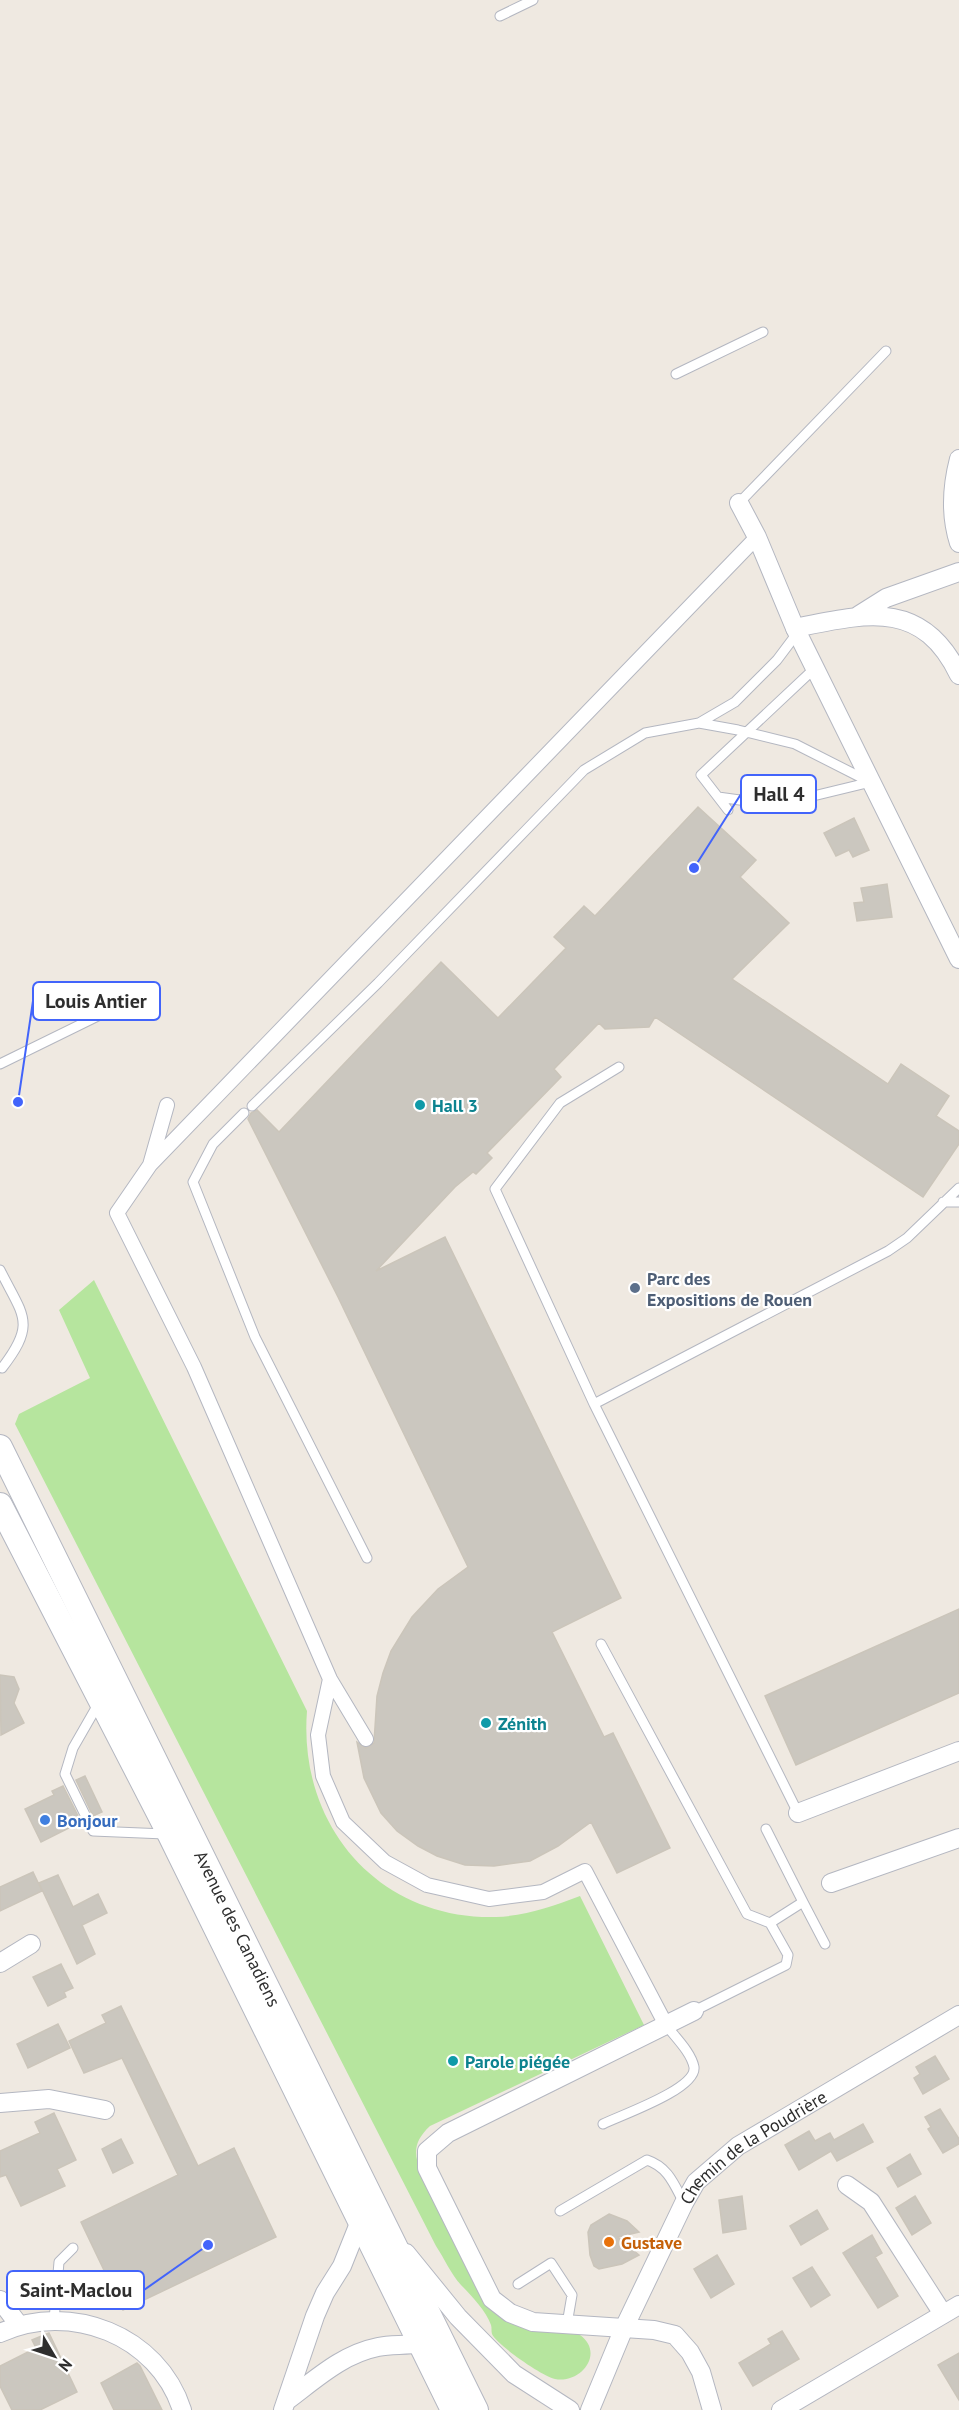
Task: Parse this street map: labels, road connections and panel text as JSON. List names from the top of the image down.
{
  "streets": {
    "main road": ["Avenue des Canadiens"],
    "street": ["Chemin de la Poudrière"]
  },
  "places": [
    "Hall 4",
    "Louis Antier",
    "Hall 3",
    "Parc des Expositions de Rouen",
    "Zénith",
    "Bonjour",
    "Parole piégée",
    "Gustave",
    "Saint-Maclou"
  ],
  "north": "bottom right"
}
